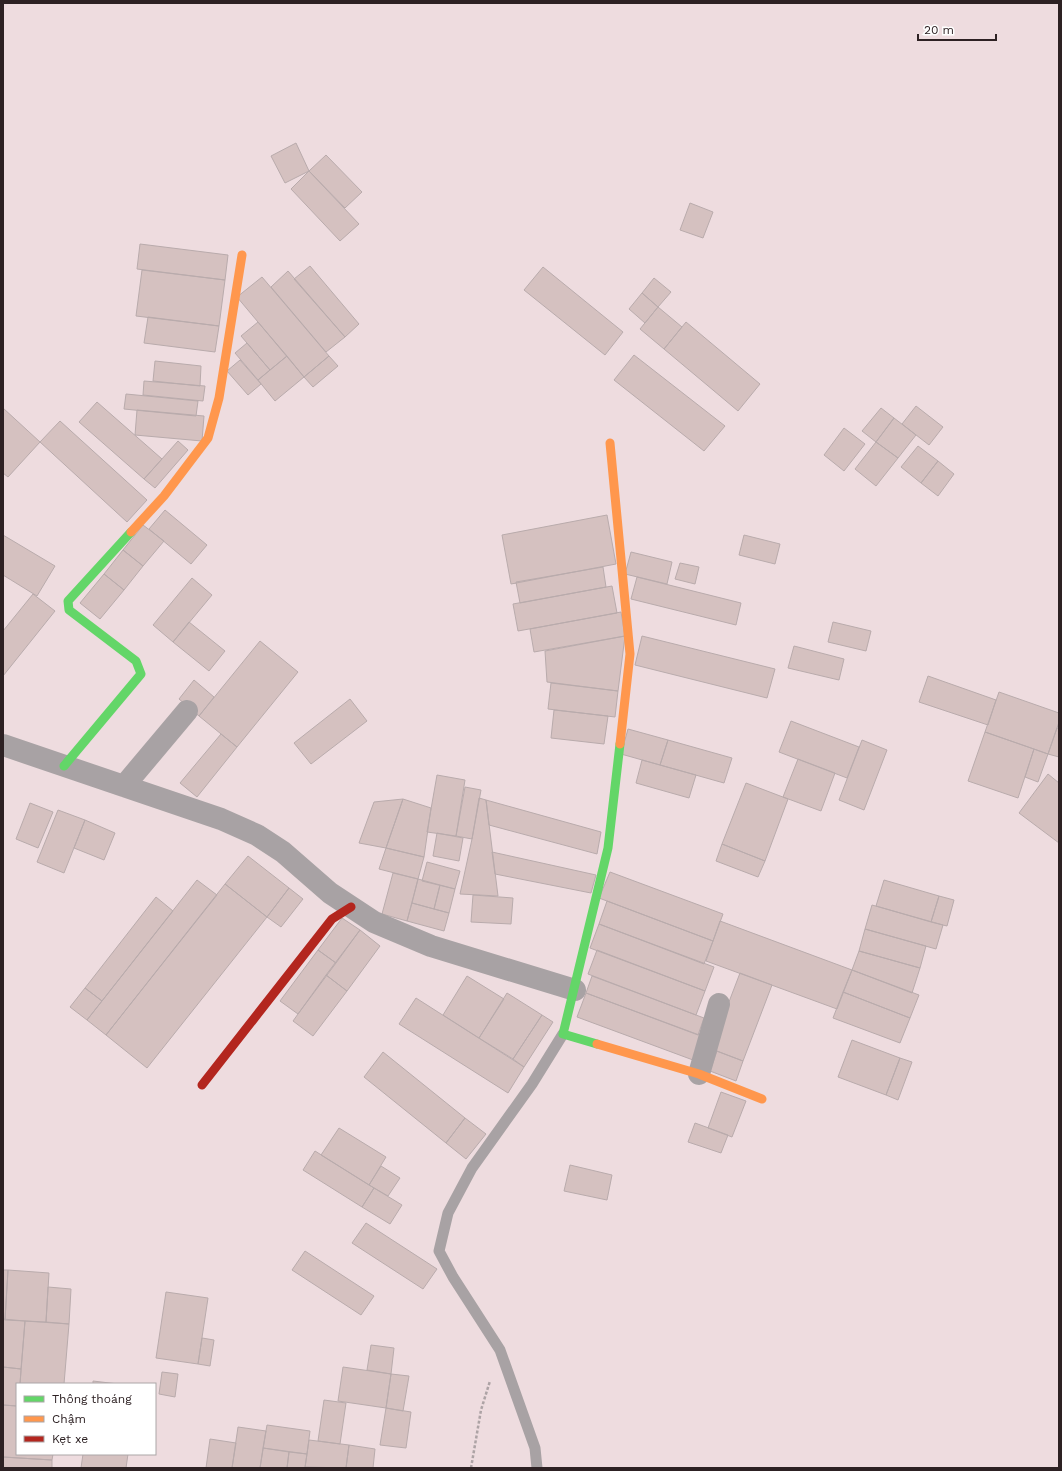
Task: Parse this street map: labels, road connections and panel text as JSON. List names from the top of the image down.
{
  "legend": ["Thông thoáng", "Chậm", "Kẹt xe"],
  "scale_bar": "20 m"
}
